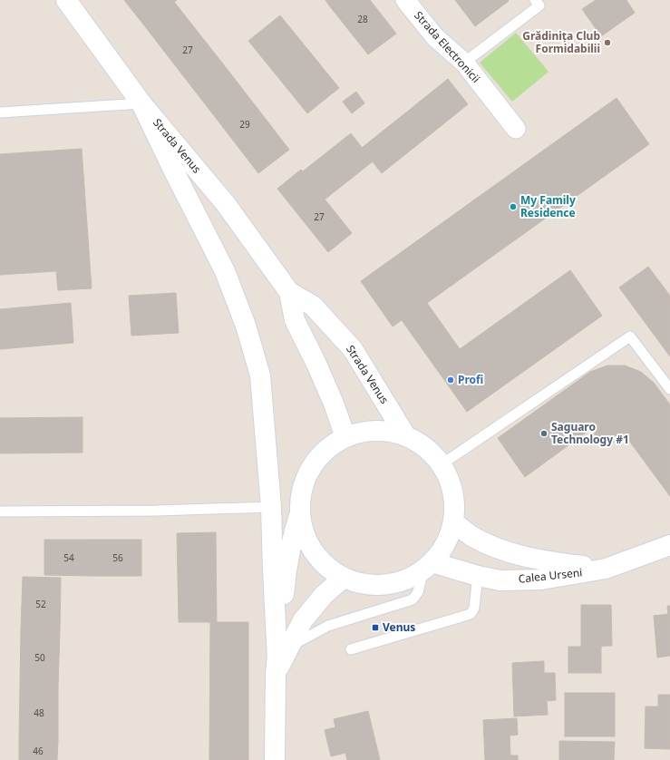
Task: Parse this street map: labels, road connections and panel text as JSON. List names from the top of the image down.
{
  "streets": {
    "main road": ["Strada Venus", "Calea Urseni"],
    "street": ["Strada Electronicii"]
  },
  "places": {
    "other": [
      "Grădinița Club Formidabilii",
      "My Family Residence",
      "Profi",
      "Saguaro Technology #1"
    ],
    "transit": ["Venus"]
  },
  "house_numbers": [
    "28",
    "27",
    "29",
    "27",
    "54",
    "56",
    "52",
    "50",
    "48",
    "46"
  ]
}
